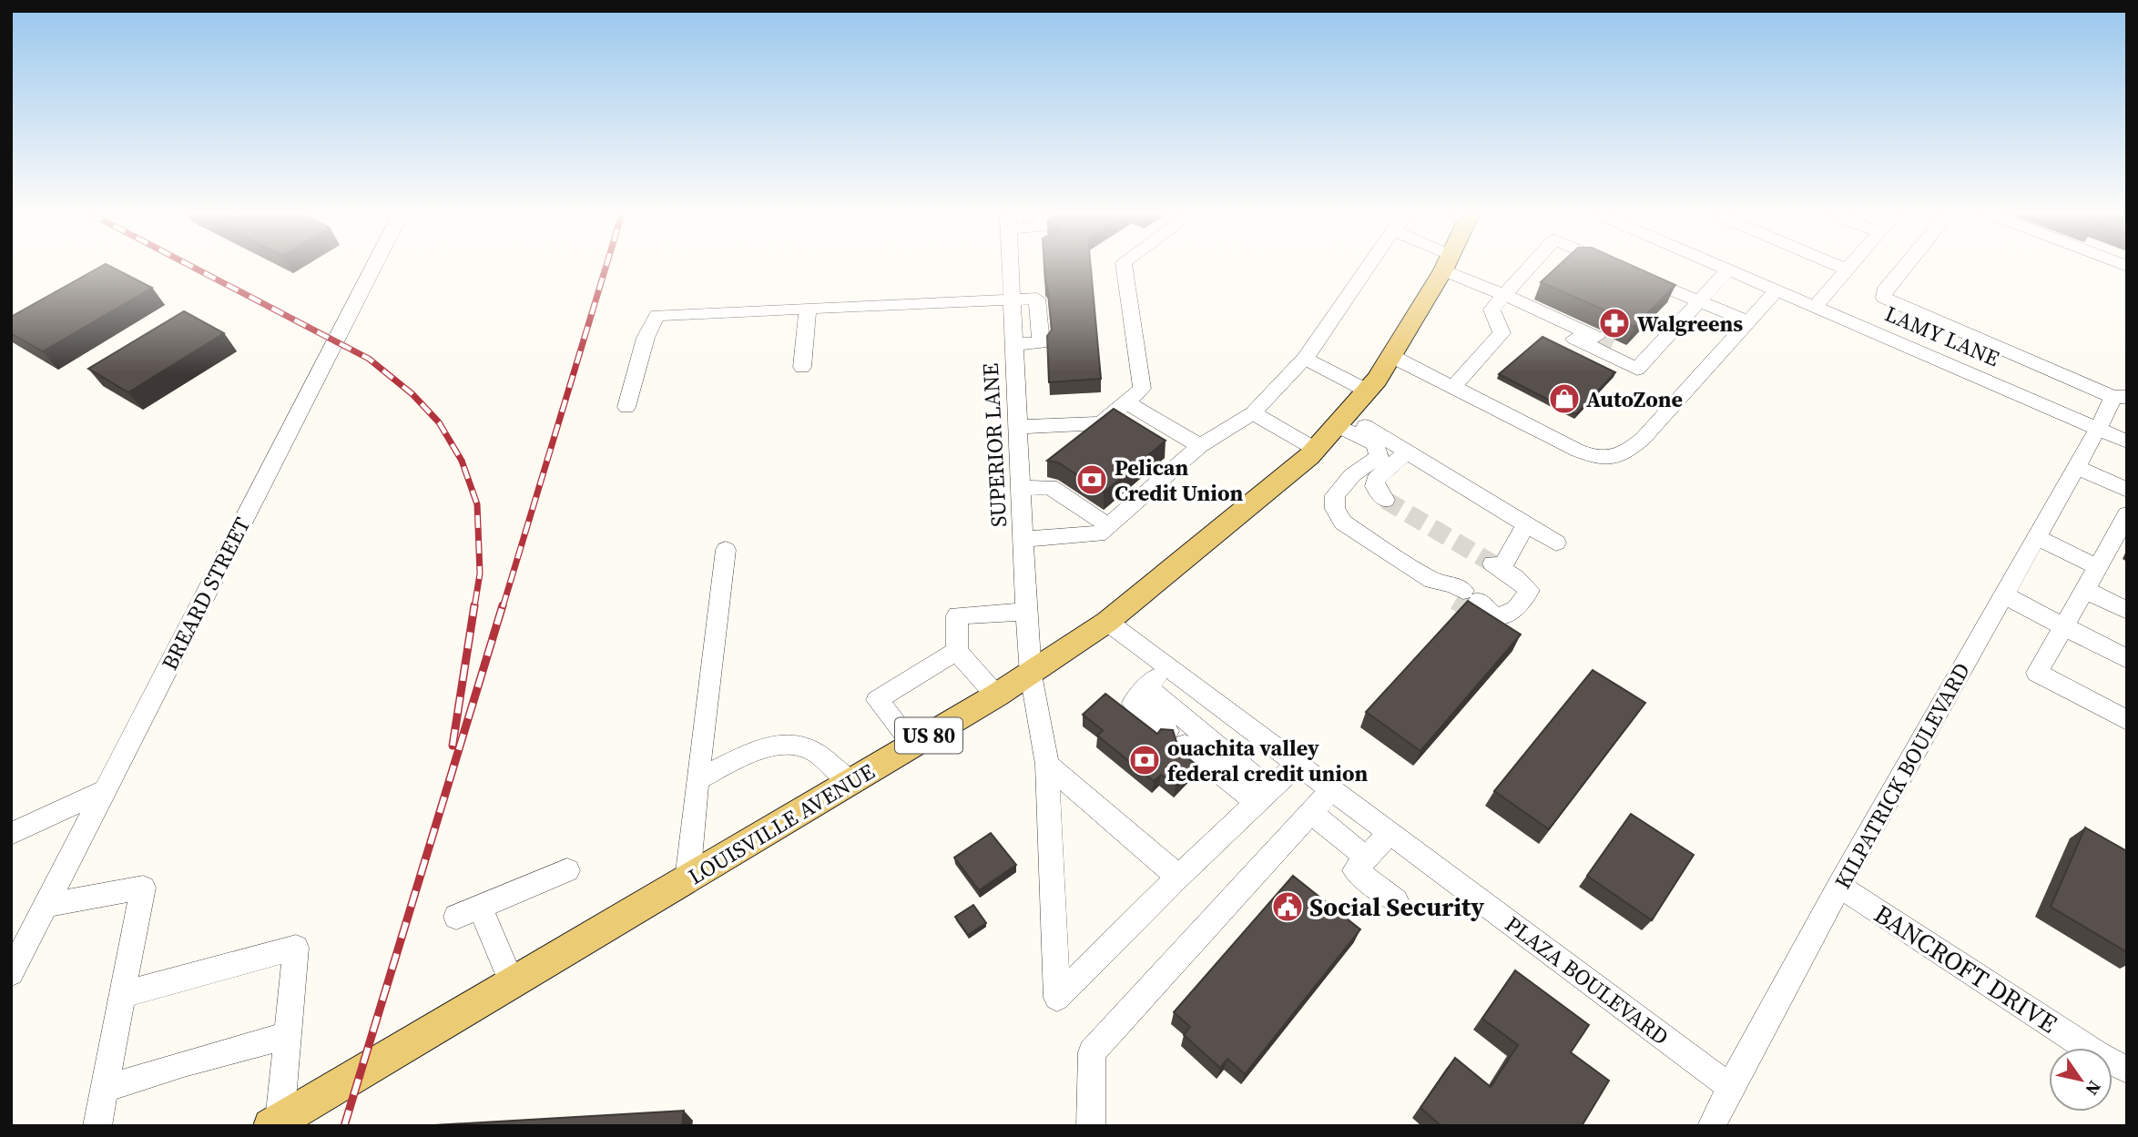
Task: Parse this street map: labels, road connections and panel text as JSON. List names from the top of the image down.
{
  "streets": {
    "main road": ["US 80", "LOUISVILLE AVENUE"],
    "street": [
      "LAMY LANE",
      "SUPERIOR LANE",
      "BREARD STREET",
      "KILPATRICK BOULEVARD",
      "BANCROFT DRIVE",
      "PLAZA BOULEVARD"
    ]
  },
  "crossings": [
    ["LAMY LANE", "KILPATRICK BOULEVARD"],
    ["SUPERIOR LANE", "LOUISVILLE AVENUE"],
    ["KILPATRICK BOULEVARD", "BANCROFT DRIVE"],
    ["KILPATRICK BOULEVARD", "PLAZA BOULEVARD"],
    ["LOUISVILLE AVENUE", "PLAZA BOULEVARD"]
  ],
  "places": {
    "pharmacy": ["Walgreens"],
    "shop": ["AutoZone"],
    "bank": ["Pelican Credit Union", "ouachita valley federal credit union"],
    "public building": ["Social Security"]
  },
  "north": "bottom right"
}
